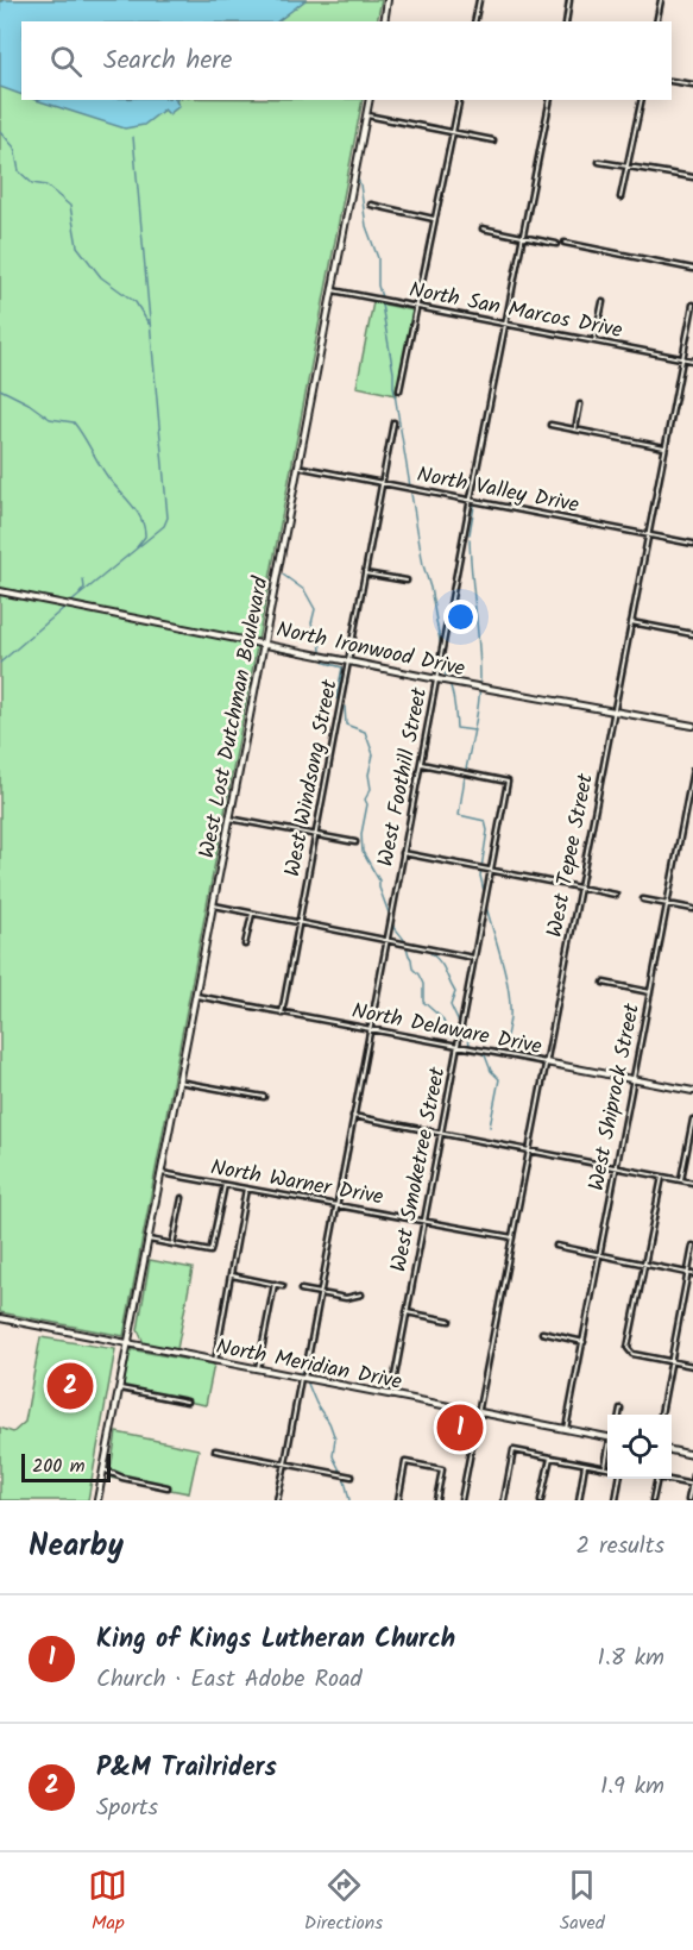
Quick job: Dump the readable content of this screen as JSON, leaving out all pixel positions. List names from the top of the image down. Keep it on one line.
{"streets":{"street":["North San Marcos Drive","North Valley Drive","North Ironwood Drive","West Lost Dutchman Boulevard","West Foothill Street","West Windsong Street","West Tepee Street","North Delaware Drive","West Shiprock Street","West Smoketree Street","North Warner Drive","North Meridian Drive"]},"crossings":[["North San Marcos Drive","West Lost Dutchman Boulevard"],["North San Marcos Drive","West Foothill Street"],["North San Marcos Drive","West Tepee Street"],["North Valley Drive","West Lost Dutchman Boulevard"],["North Valley Drive","West Foothill Street"],["North Valley Drive","West Windsong Street"],["North Valley Drive","West Tepee Street"],["North Ironwood Drive","West Lost Dutchman Boulevard"],["North Ironwood Drive","West Foothill Street"],["North Ironwood Drive","West Windsong Street"],["North Ironwood Drive","West Tepee Street"],["West Lost Dutchman Boulevard","North Delaware Drive"],["West Lost Dutchman Boulevard","North Warner Drive"],["West Lost Dutchman Boulevard","North Meridian Drive"],["West Foothill Street","North Delaware Drive"],["West Foothill Street","West Smoketree Street"],["West Foothill Street","North Warner Drive"],["West Foothill Street","North Meridian Drive"],["West Windsong Street","North Delaware Drive"],["West Tepee Street","North Delaware Drive"],["West Tepee Street","North Warner Drive"],["West Tepee Street","North Meridian Drive"],["North Delaware Drive","West Shiprock Street"],["North Delaware Drive","West Smoketree Street"],["West Shiprock Street","North Meridian Drive"],["West Smoketree Street","North Warner Drive"],["West Smoketree Street","North Meridian Drive"]],"scale_bar":"200 m","page":{"search":"Search here","pins":["2","1"],"scale":"200 m","heading":["Nearby","2 results"],"list":[{"mark":"1","name":"King of Kings Lutheran Church","note":"Church · East Adobe Road","value":"1.8 km"},{"mark":"2","name":"P&M Trailriders","note":"Sports","value":"1.9 km"}],"nav":["Map","Directions","Saved"]}}
